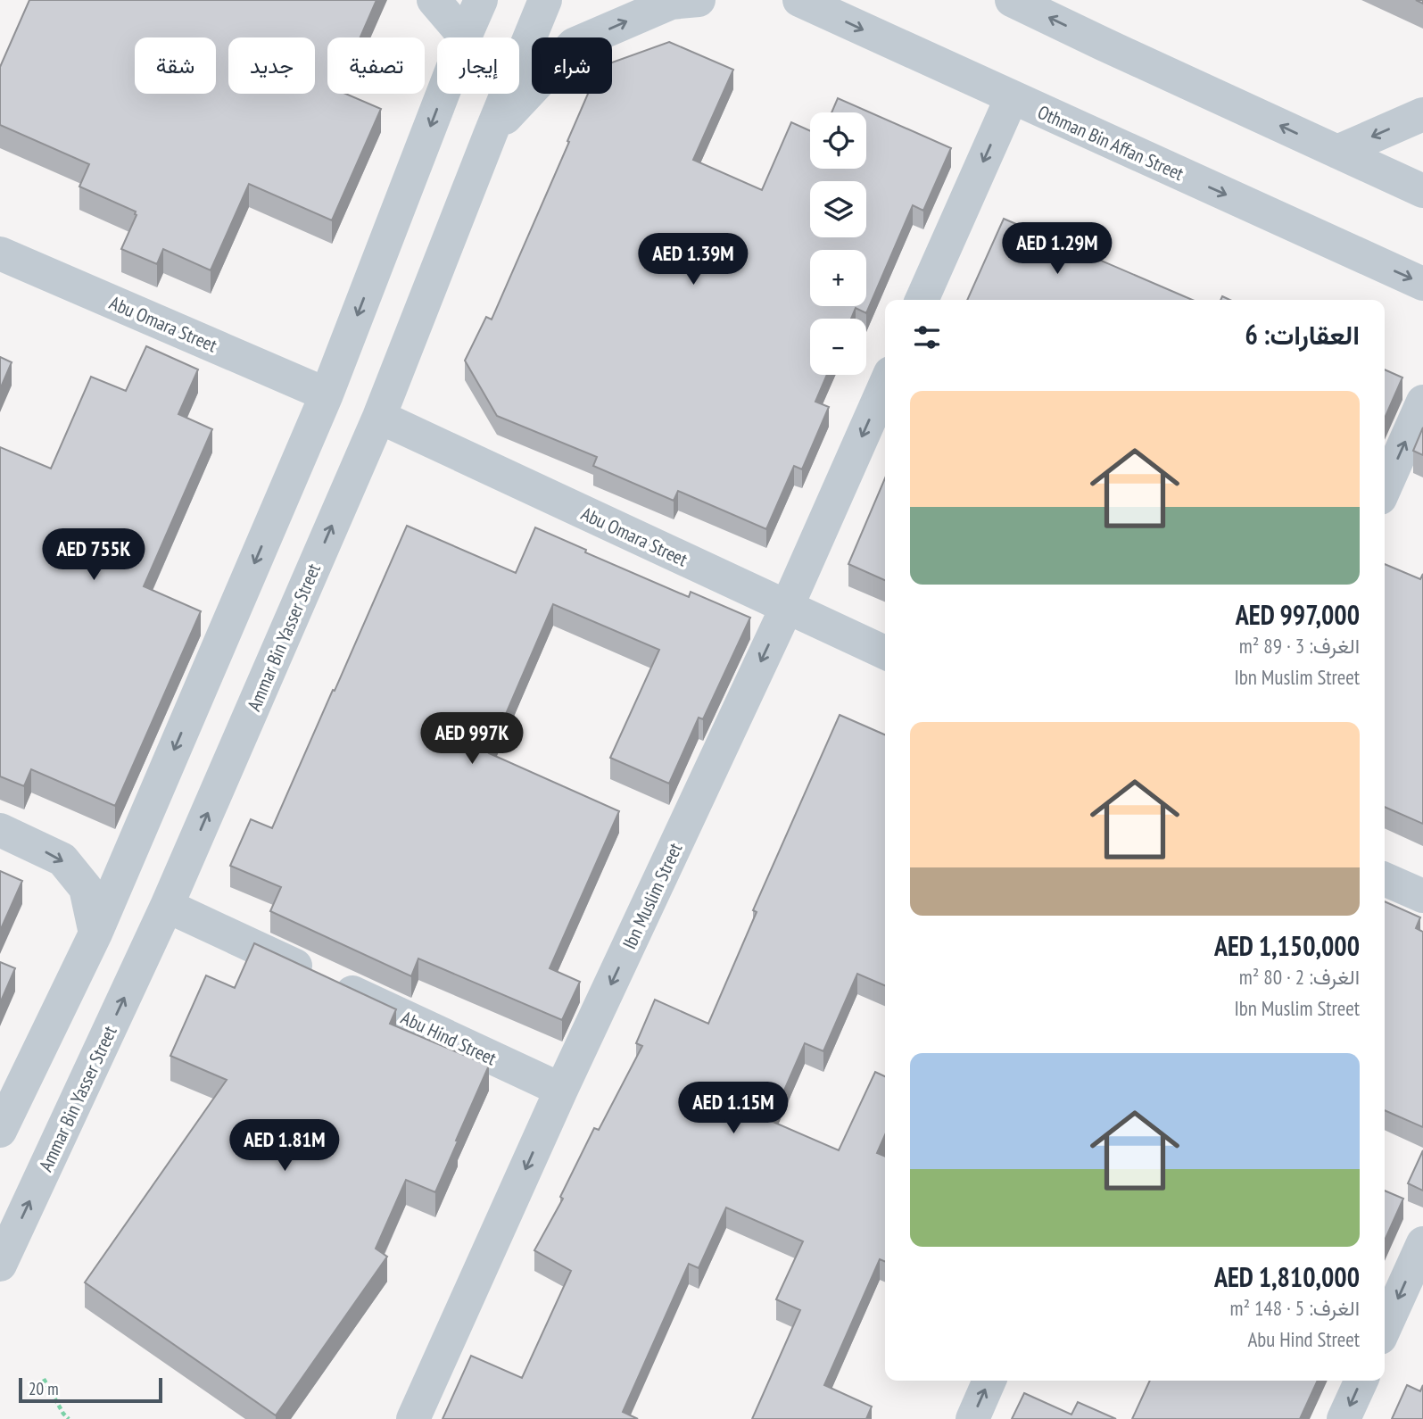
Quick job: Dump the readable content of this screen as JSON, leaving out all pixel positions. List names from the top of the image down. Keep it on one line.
{"streets":{"street":["Othman Bin Affan Street","Abu Omara Street","Ammar Bin Yasser Street","Ibn Muslim Street","Abu Hind Street"]},"crossings":[["Abu Omara Street","Ammar Bin Yasser Street"],["Abu Omara Street","Ibn Muslim Street"],["Ammar Bin Yasser Street","Abu Hind Street"],["Ibn Muslim Street","Abu Hind Street"]],"one_way":["Ibn Muslim Street"],"scale_bar":"20 m","page":{"chip":["شراء","إيجار","تصفية","جديد","شقة"],"map_buttons":["+","−"],"price":["AED 1.29M","AED 1.39M","AED 755K","AED 997K","AED 1.15M","AED 1.81M"],"heading":"العقارات: 6","list":[{"name":"AED 997,000","note":"الغرف: 3 · 89 m² · Ibn Muslim Street"},{"name":"AED 1,150,000","note":"الغرف: 2 · 80 m² · Ibn Muslim Street"},{"name":"AED 1,810,000","note":"الغرف: 5 · 148 m² · Abu Hind Street"}],"scale":"20 m"}}
